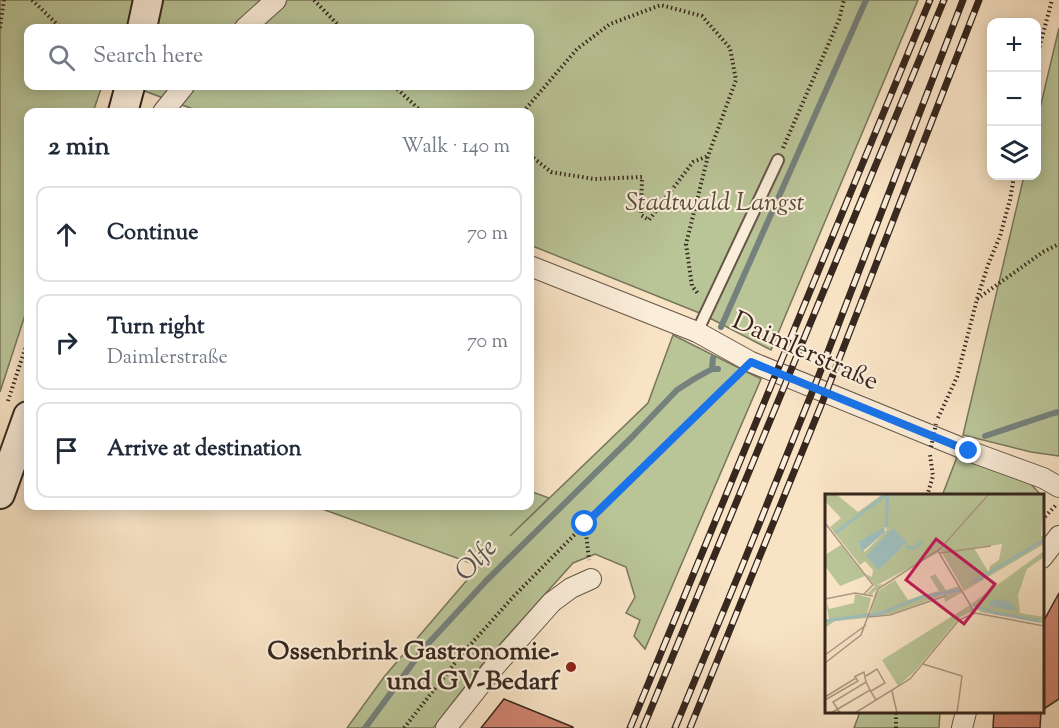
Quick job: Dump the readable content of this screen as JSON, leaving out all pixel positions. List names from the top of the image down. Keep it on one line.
{"streets":{"street":["Daimlerstraße"]},"water":["Olfe"],"parks":["Stadtwald Langst"],"places":["Ossenbrink Gastronomie- und GV-Bedarf"],"page":{"map_buttons":["+","−"],"search":"Search here","heading":["2 min","Walk · 140 m"],"list":[["Continue","70 m"],["Turn right","Daimlerstraße","70 m"],"Arrive at destination"]}}
